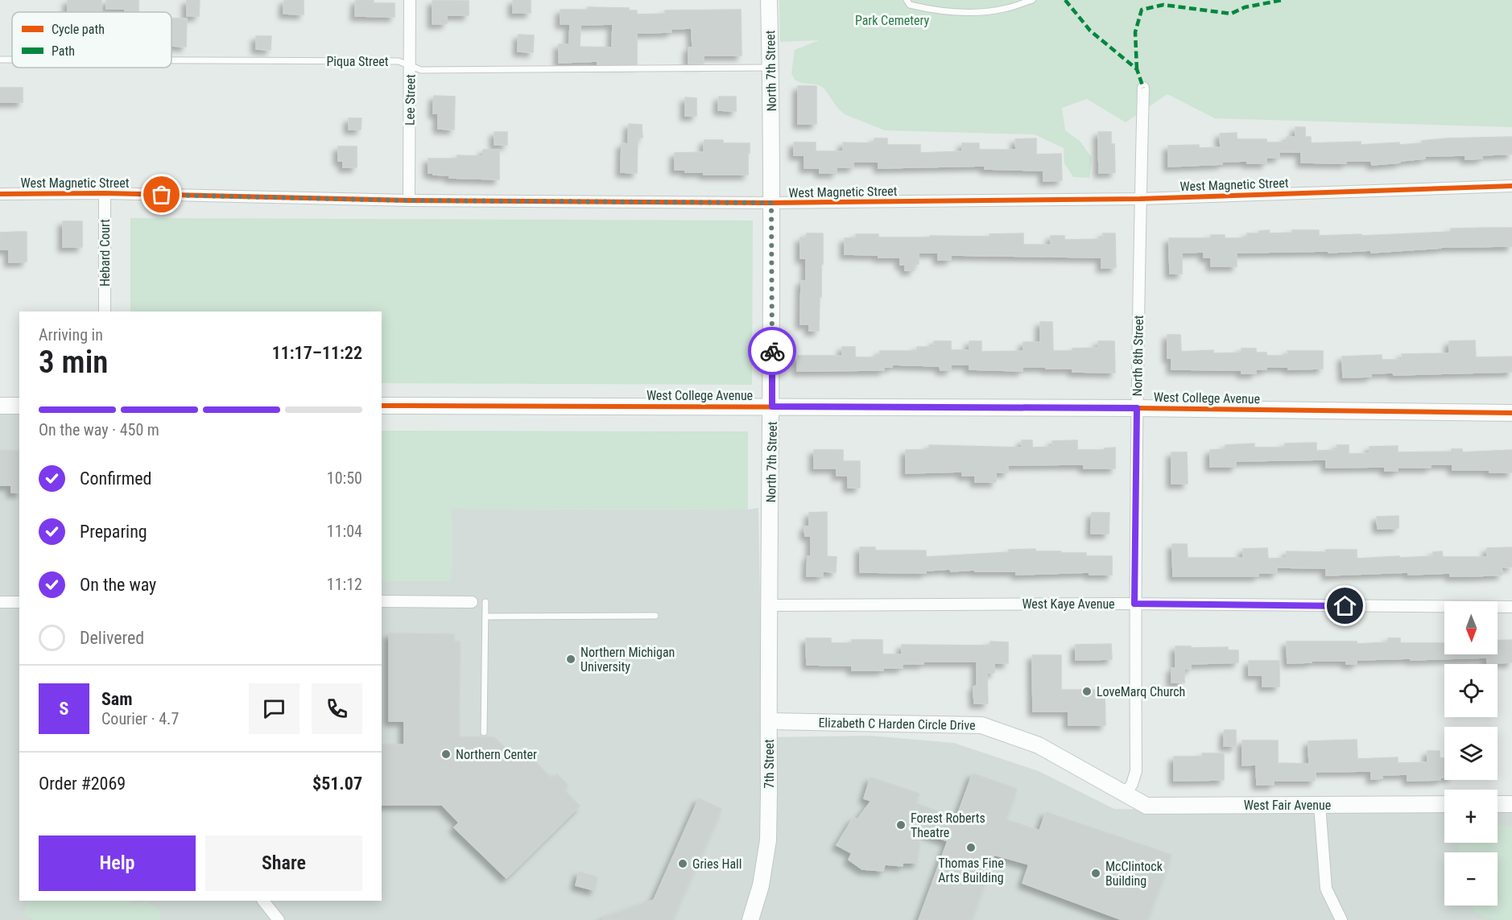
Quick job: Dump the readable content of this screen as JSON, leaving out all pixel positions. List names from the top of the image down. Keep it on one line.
{"streets":{"street":["North 7th Street","Lee Street","West Magnetic Street","Hebard Court","North 8th Street","West College Avenue","West Kaye Avenue","Elizabeth C Harden Circle Drive","7th Street","West Fair Avenue"],"lane":["Piqua Street"]},"crossings":[["Piqua Street","North 7th Street"],["Piqua Street","Lee Street"],["North 7th Street","West Magnetic Street"],["North 7th Street","West College Avenue"],["North 7th Street","West Kaye Avenue"],["North 7th Street","7th Street"],["Lee Street","West Magnetic Street"],["West Magnetic Street","Hebard Court"],["West Magnetic Street","North 8th Street"],["North 8th Street","West College Avenue"],["North 8th Street","West Kaye Avenue"],["North 8th Street","Elizabeth C Harden Circle Drive"],["North 8th Street","West Fair Avenue"],["West Kaye Avenue","7th Street"],["Elizabeth C Harden Circle Drive","7th Street"],["Elizabeth C Harden Circle Drive","West Fair Avenue"]],"parks":["Park Cemetery"],"places":["Northern Michigan University","LoveMarq Church","Northern Center","Forest Roberts Theatre","Thomas Fine Arts Building","Gries Hall","McClintock Building"],"legend":["Cycle path","Path"],"north":"bottom","page":{"heading":["3 min","Arriving in","11:17–11:22"],"panel":["Sam","Courier · 4.7","Order #2069","$51.07"],"bar":"On the way · 450 m","list":[["Confirmed","10:50"],["Preparing","11:04"],["On the way","11:12"],"Delivered"],"map_buttons":["+","−"],"round":"S","buttons":["Help","Share"]}}
